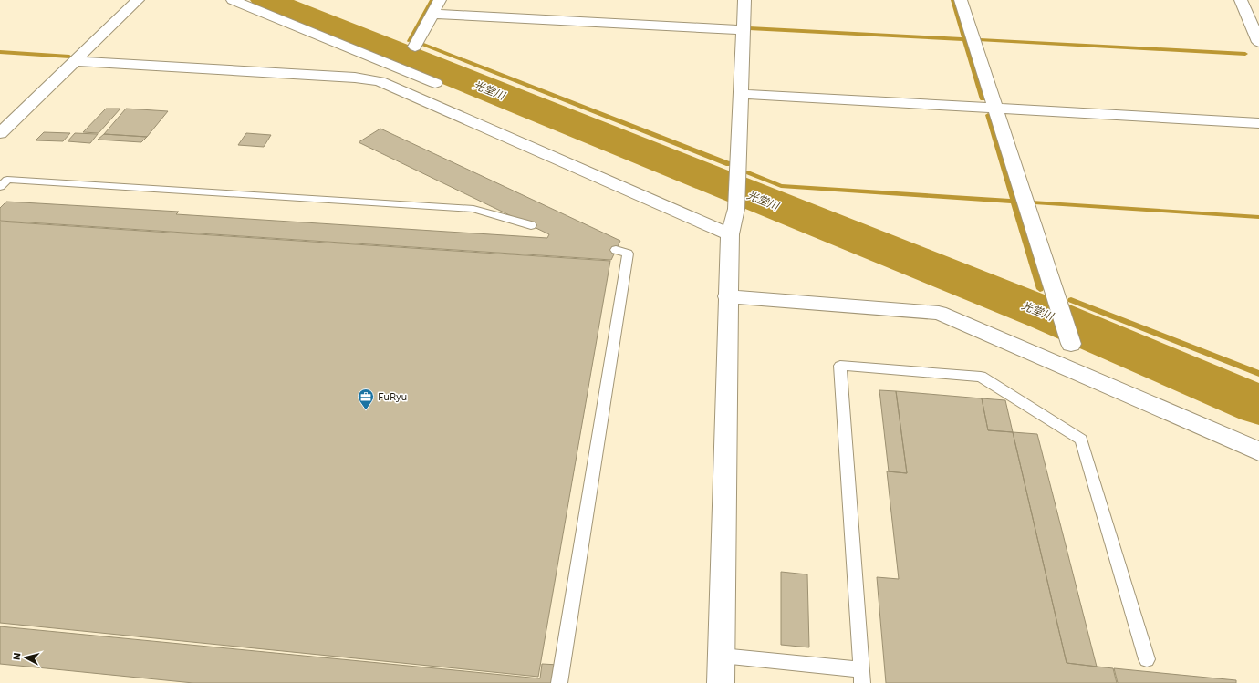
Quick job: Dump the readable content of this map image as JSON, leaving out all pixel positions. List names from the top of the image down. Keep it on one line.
{"water":["光堂川"],"places":{"office":["FuRyu"]},"north":"left"}
